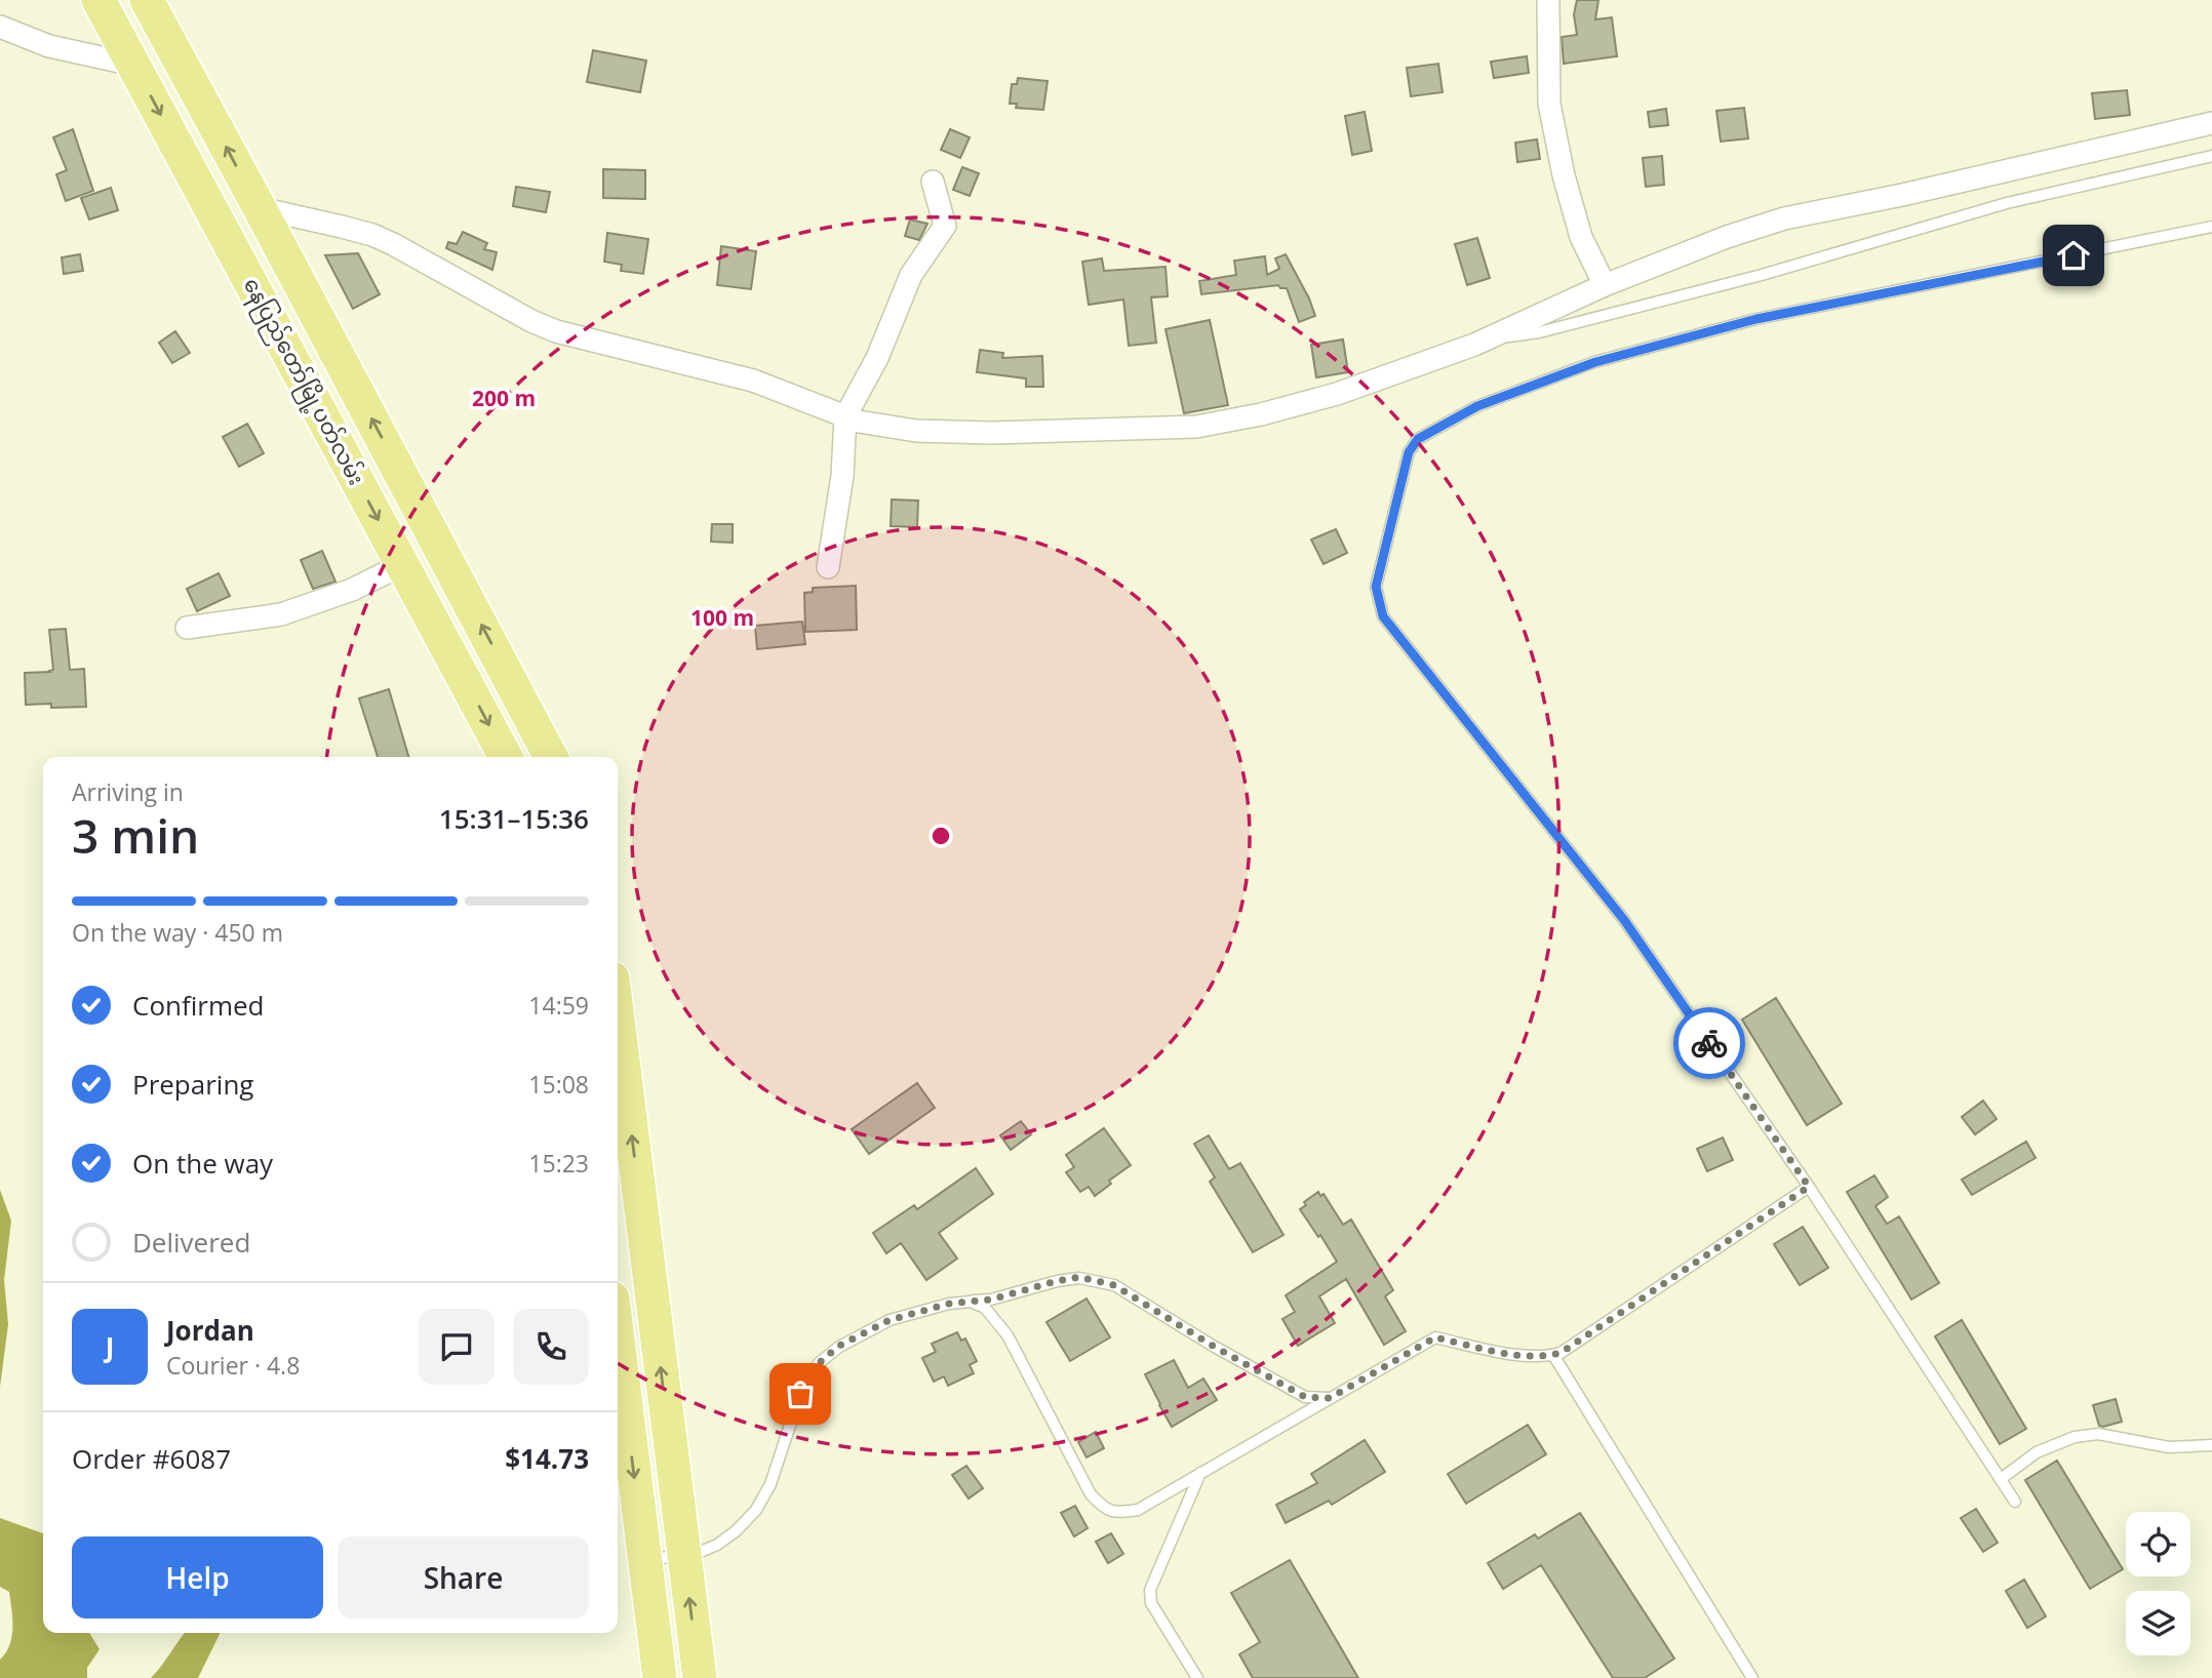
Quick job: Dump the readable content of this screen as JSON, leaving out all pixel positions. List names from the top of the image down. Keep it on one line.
{"streets":{"main road":["နေပြည်တော်မြို့ပတ်လမ်း"]},"page":{"heading":["3 min","Arriving in","15:31–15:36"],"panel":["Jordan","Courier · 4.8","Order #6087","$14.73"],"bar":"On the way · 450 m","list":[["Confirmed","14:59"],["Preparing","15:08"],["On the way","15:23"],"Delivered"],"round":"J","buttons":["Help","Share"]},"rings":["200 m","100 m"]}
